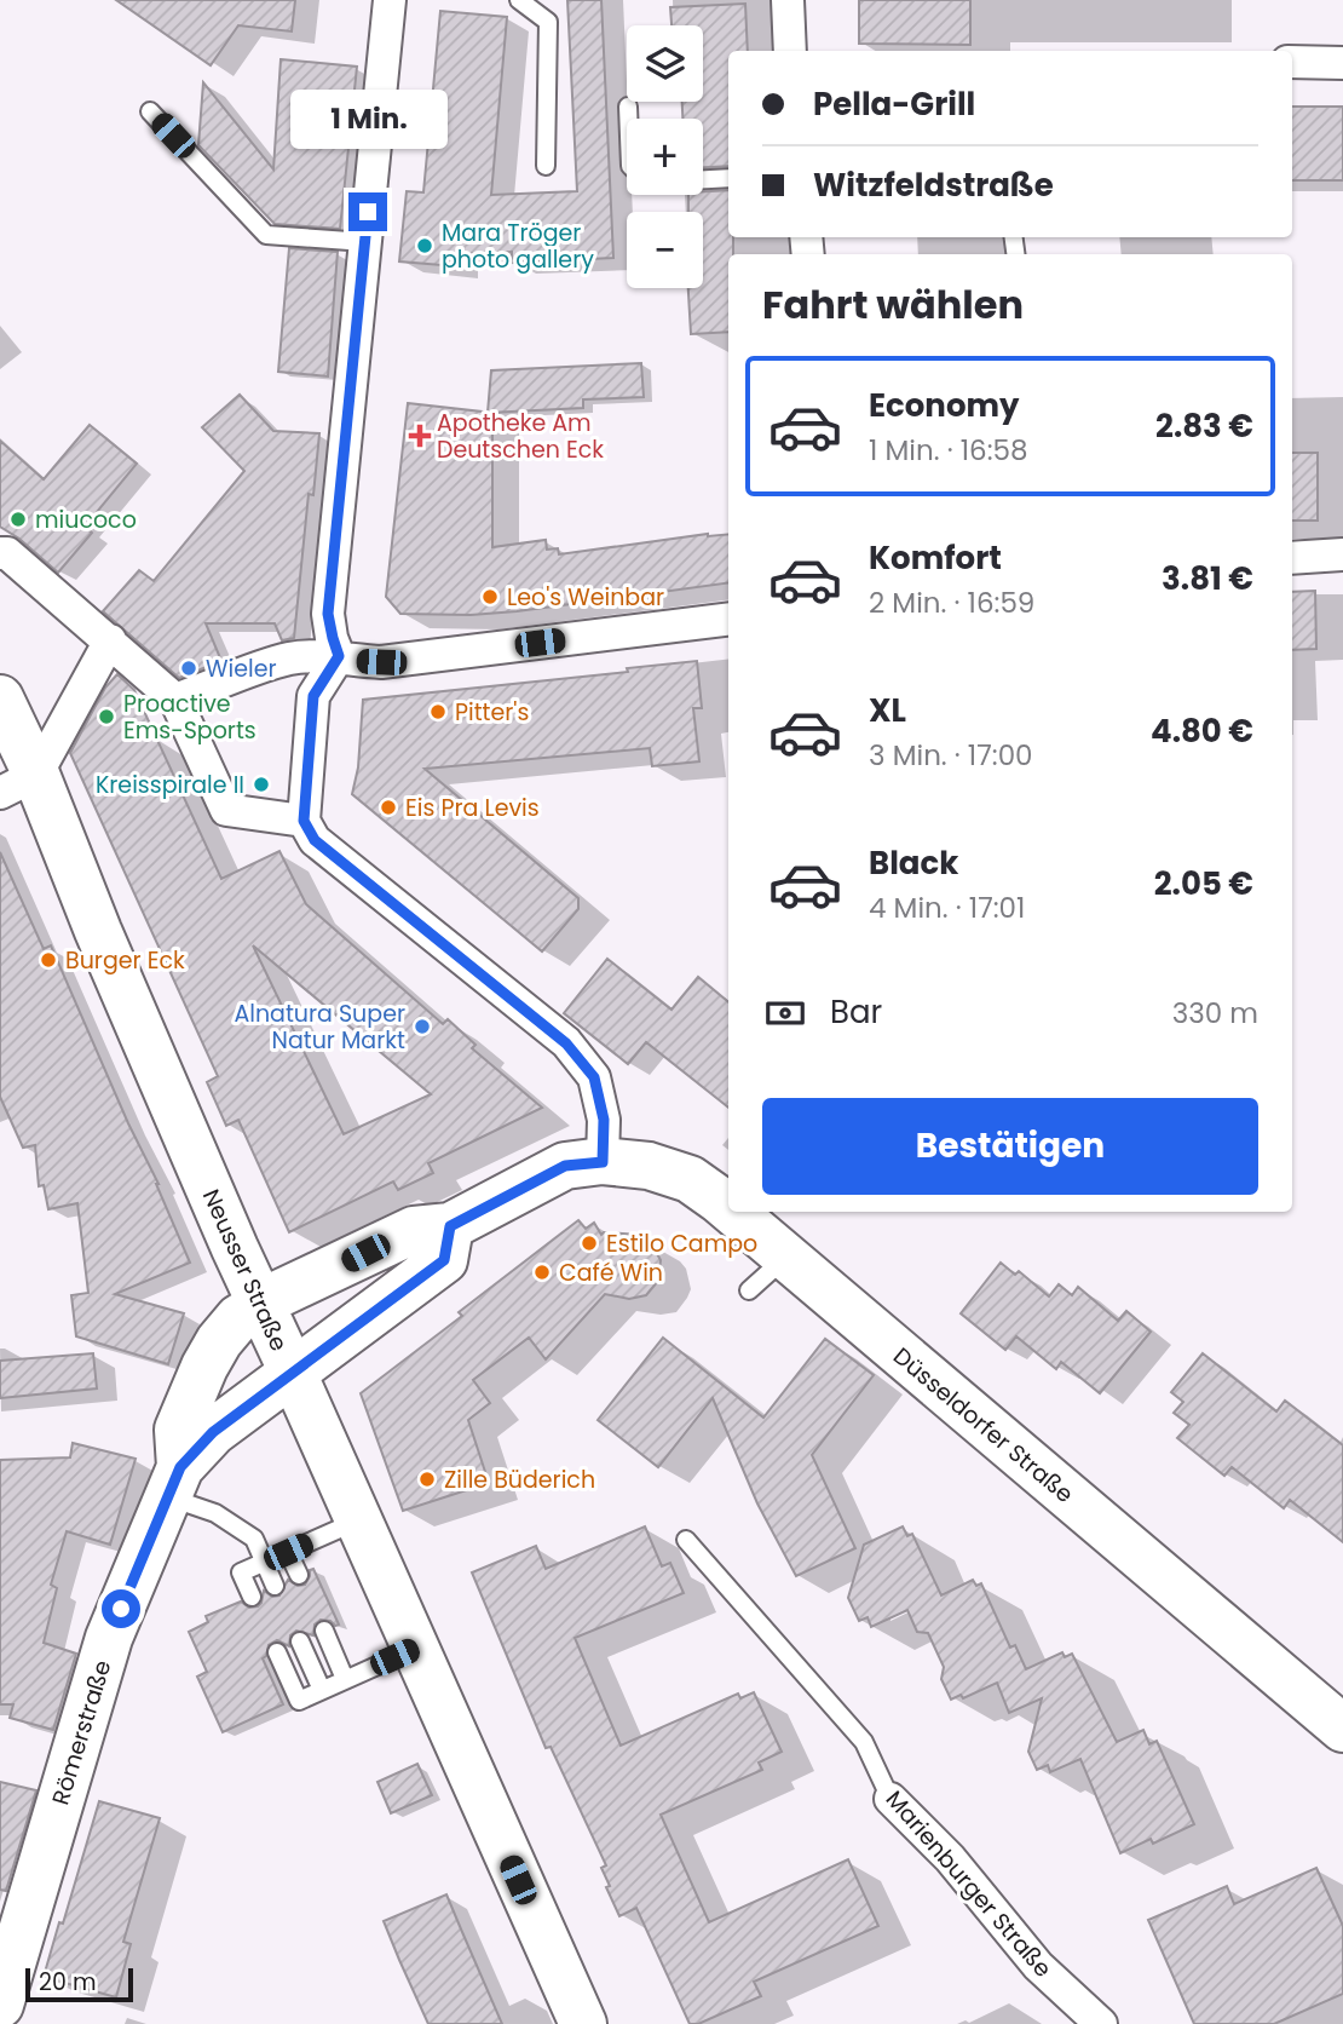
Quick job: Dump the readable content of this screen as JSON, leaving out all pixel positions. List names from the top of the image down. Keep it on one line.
{"streets":{"main road":["Neusser Straße","Düsseldorfer Straße","Römerstraße"],"street":["Marienburger Straße"]},"crossings":[["Neusser Straße","Düsseldorfer Straße"],["Neusser Straße","Römerstraße"],["Düsseldorfer Straße","Römerstraße"]],"places":{"other":["Mara Tröger photo gallery","miucoco","Leo's Weinbar","Wieler","Pitter's","Proactive Ems-Sports","Kreisspirale II","Eis Pra Levis","Burger Eck","Alnatura Super Natur Markt","Estilo Campo","Café Win","Zille Büderich"],"health":["Apotheke Am Deutschen Eck"]},"scale_bar":"20 m","page":{"map_buttons":["+","−"],"banner":["Pella-Grill","Witzfeldstraße"],"bubble":"1 Min.","heading":"Fahrt wählen","list":[{"name":"Economy","note":"1 Min. · 16:58","value":"2.83 €"},{"name":"Komfort","note":"2 Min. · 16:59","value":"3.81 €"},{"name":"XL","note":"3 Min. · 17:00","value":"4.80 €"},{"name":"Black","note":"4 Min. · 17:01","value":"2.05 €"}],"pay":["Bar","330 m"],"buttons":"Bestätigen","scale":"20 m"}}
